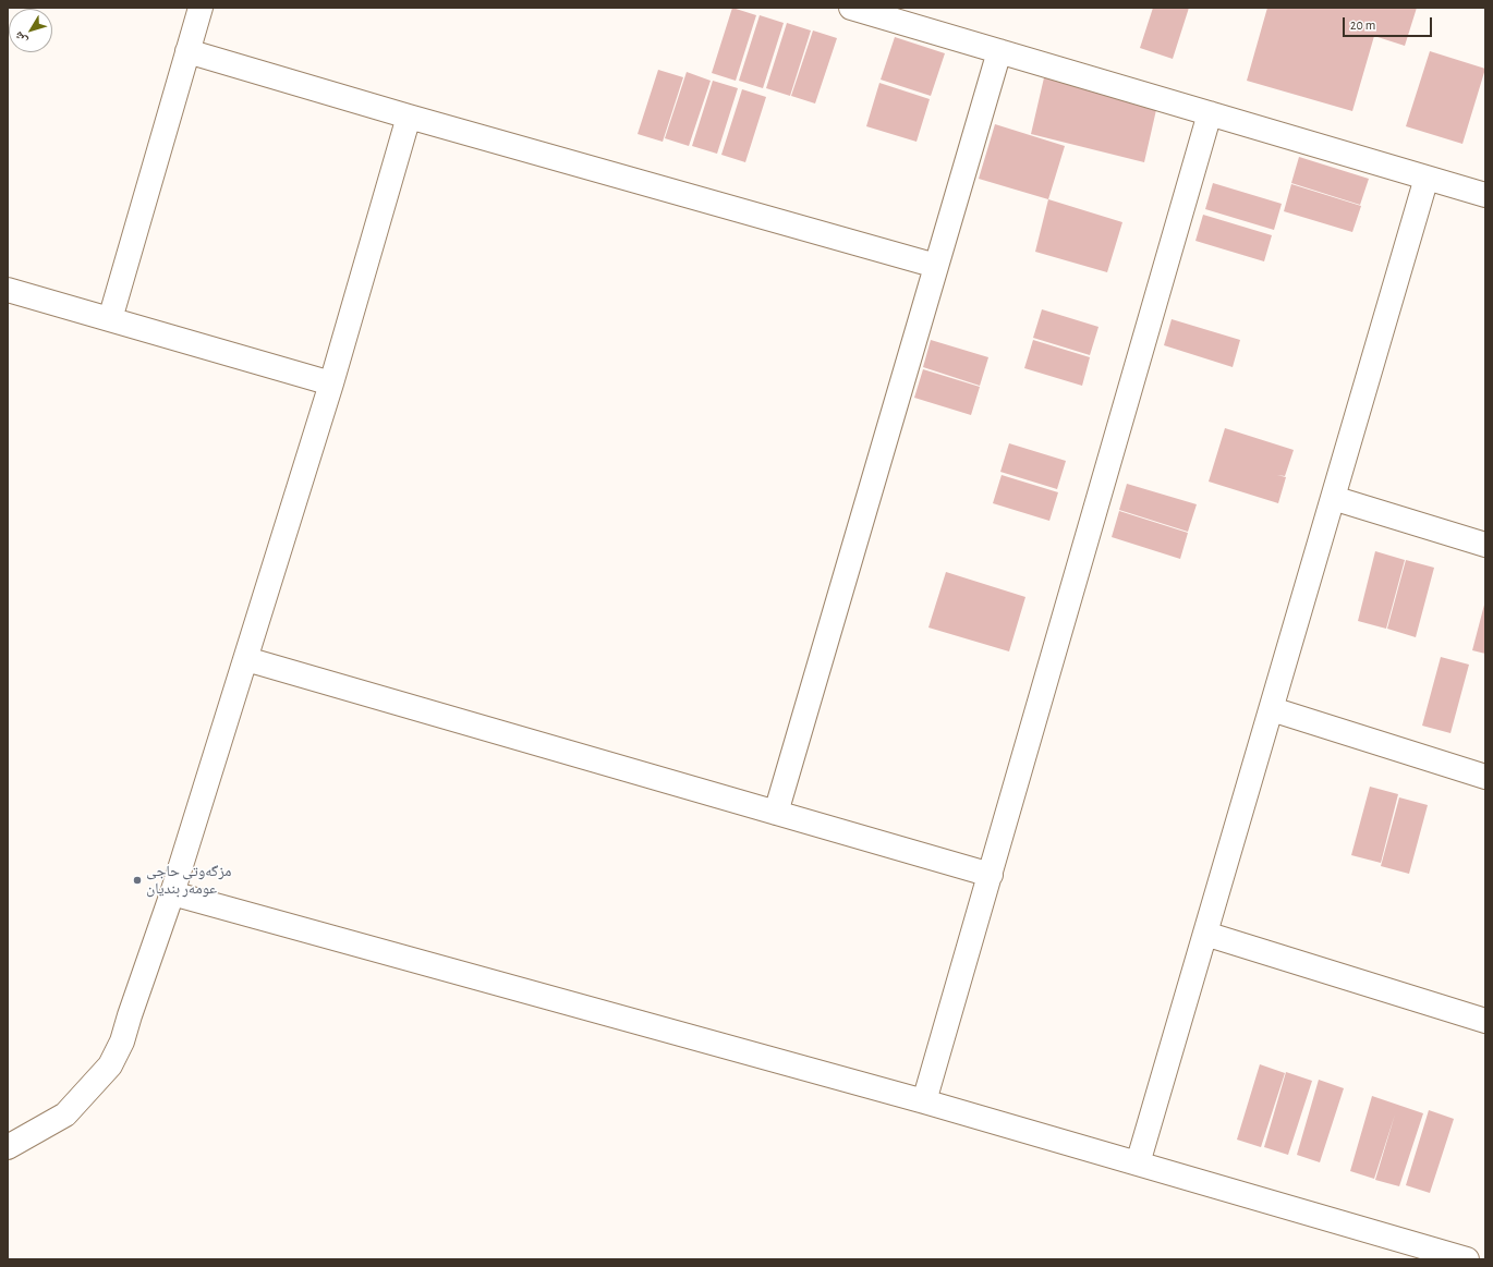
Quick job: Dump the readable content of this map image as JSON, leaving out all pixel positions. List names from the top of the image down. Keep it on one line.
{"places":["مزگەوتی حاجی عومەر بندیان"],"scale_bar":"20 m","north":"bottom left"}
